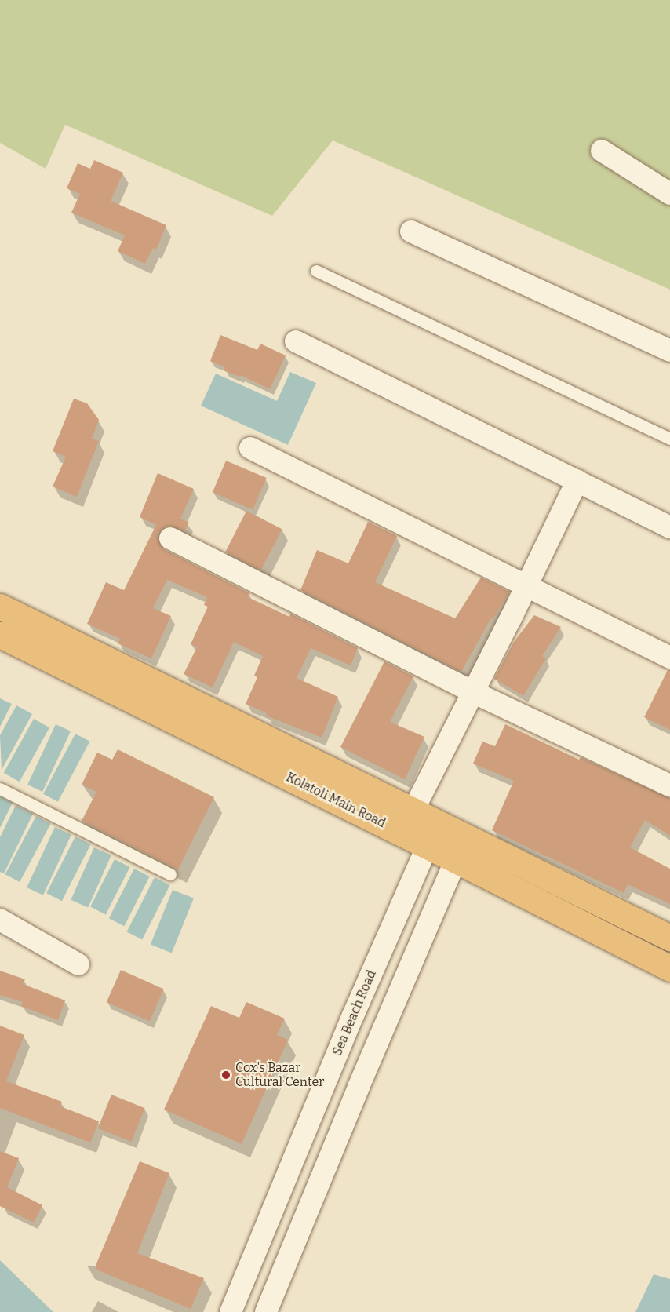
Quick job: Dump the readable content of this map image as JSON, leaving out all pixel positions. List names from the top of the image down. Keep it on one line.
{"streets":{"highway":["Kolatoli Main Road"],"street":["Sea Beach Road"]},"crossings":[["Kolatoli Main Road","Sea Beach Road"]],"places":["Cox's Bazar Cultural Center"]}
